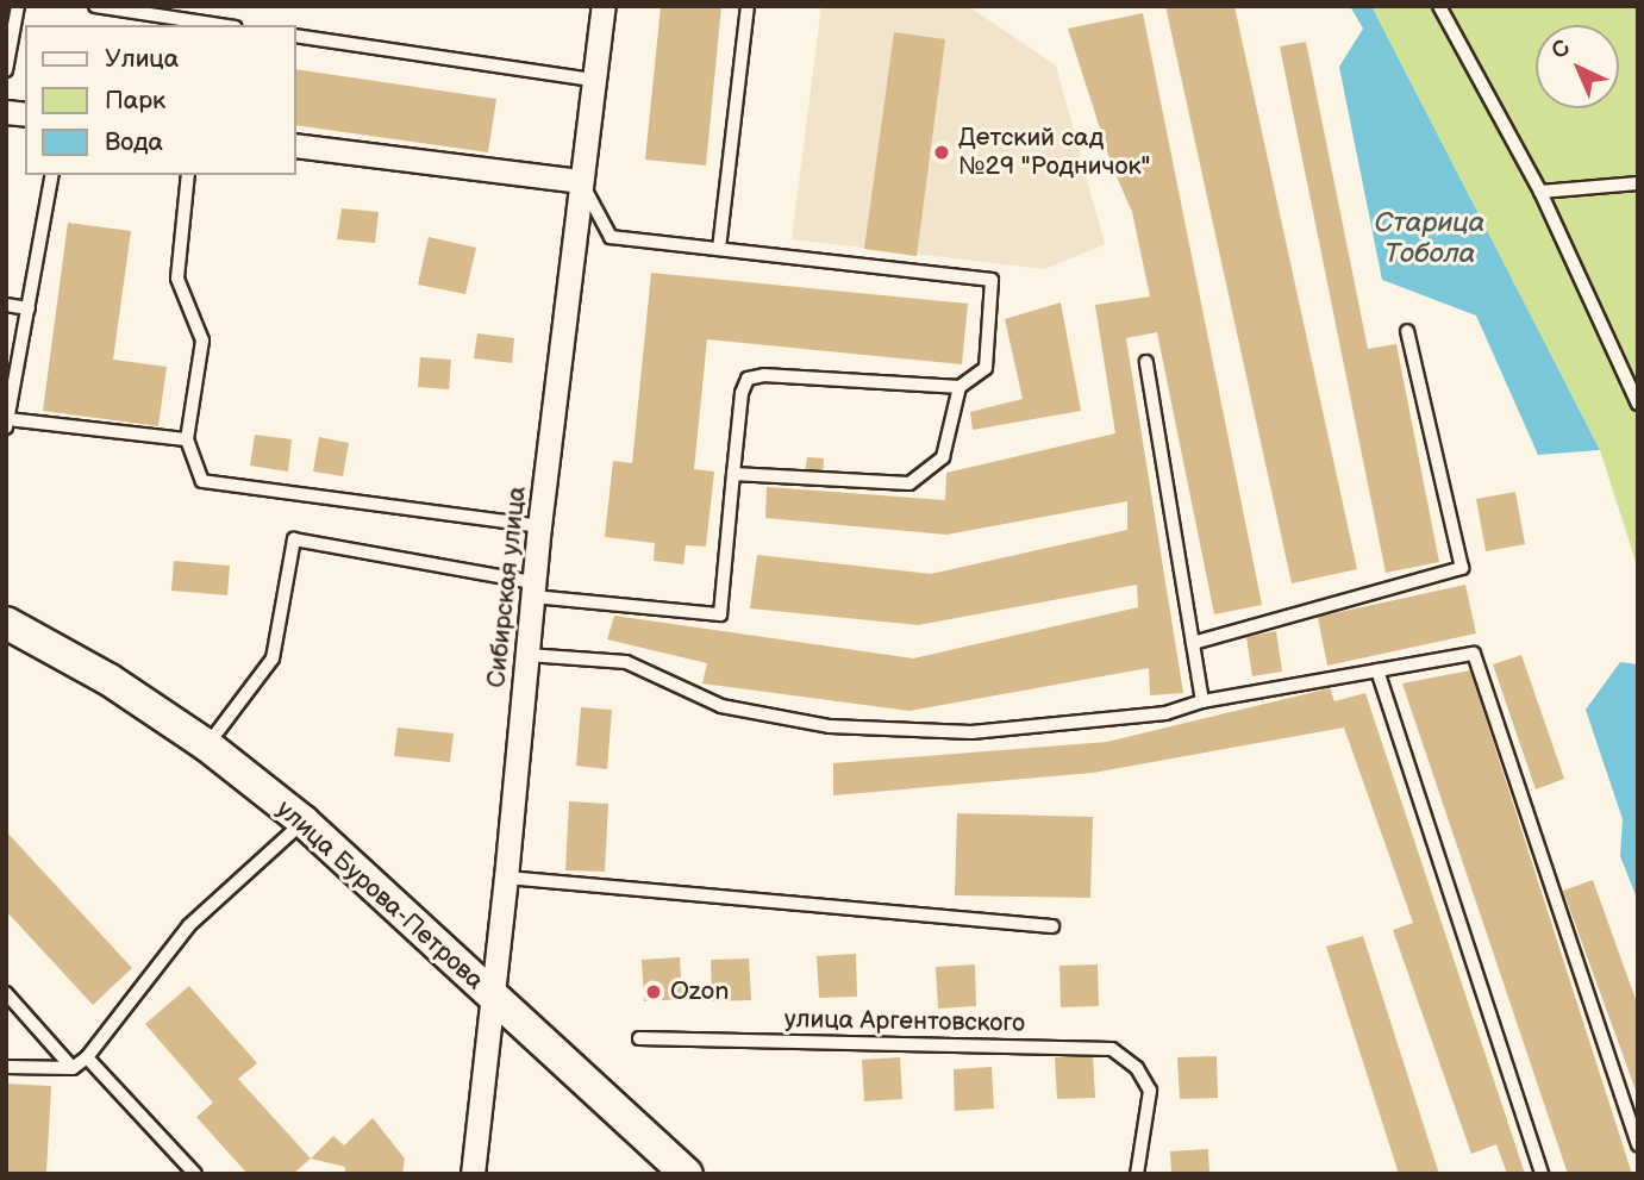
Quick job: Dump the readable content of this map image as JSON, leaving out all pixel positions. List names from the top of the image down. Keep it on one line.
{"streets":{"main road":["улица Бурова-Петрова"],"street":["Сибирская улица"],"lane":["улица Аргентовского"]},"crossings":[["Сибирская улица","улица Бурова-Петрова"]],"water":["Старица Тобола"],"places":["Детский сад №29 \"Родничок\"","Ozon"],"legend":["Улица","Парк","Вода"],"north":"top left"}
